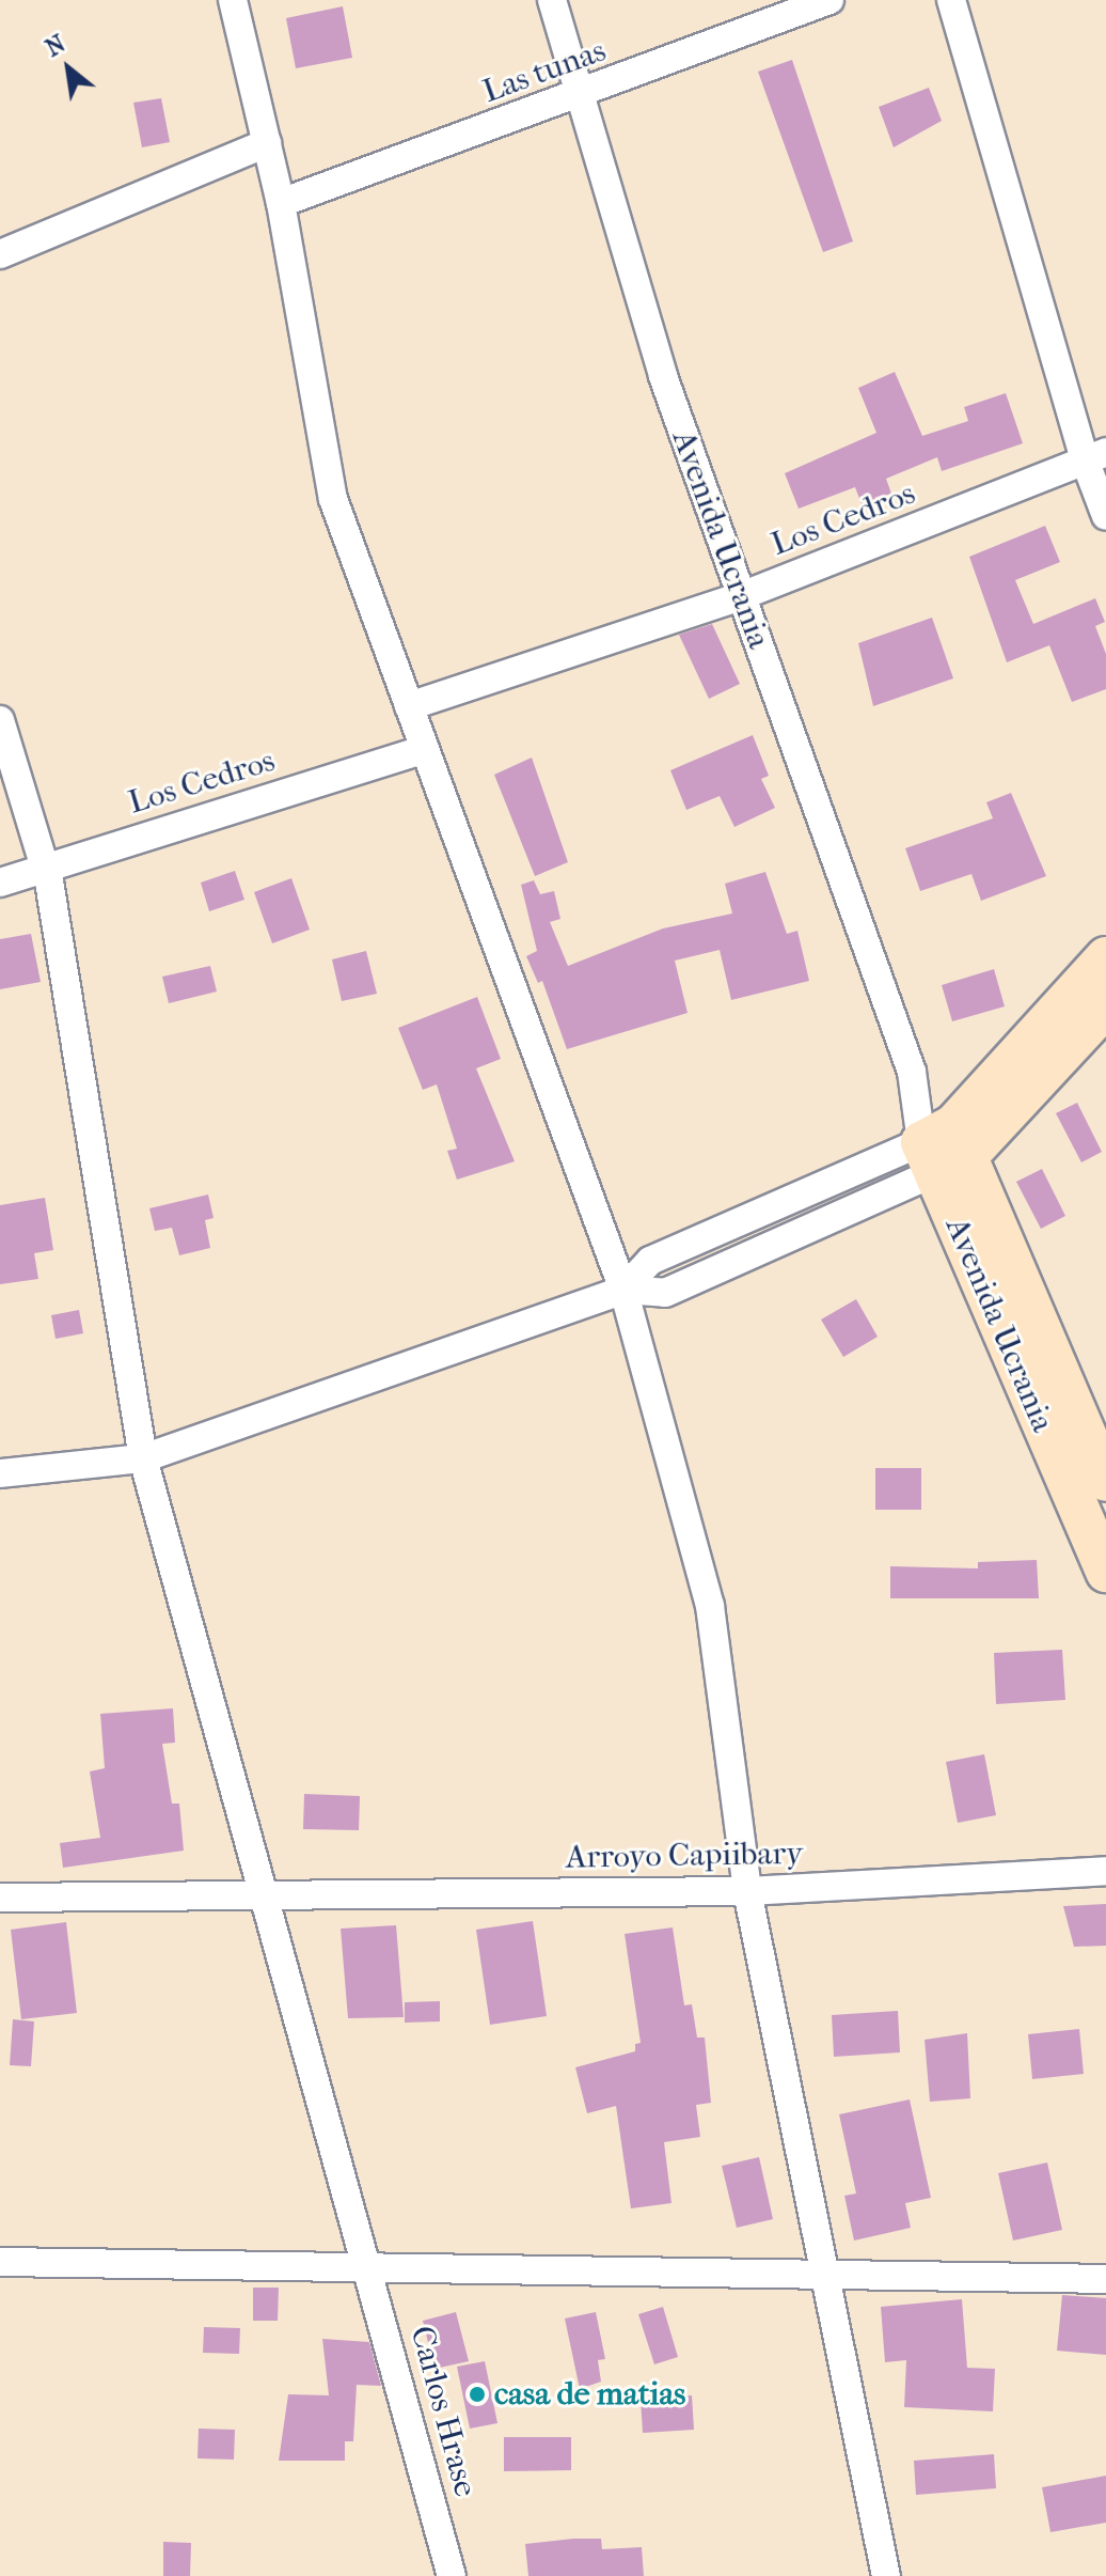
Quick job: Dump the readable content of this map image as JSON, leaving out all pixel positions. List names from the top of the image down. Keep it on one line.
{"streets":{"main road":["Avenida Ucrania"],"street":["Las tunas","Los Cedros","Arroyo Capiibary","Carlos Hrase"]},"crossings":[["Las tunas","Avenida Ucrania"],["Los Cedros","Avenida Ucrania"],["Los Cedros","Carlos Hrase"],["Arroyo Capiibary","Carlos Hrase"]],"places":["casa de matias"],"north":"top left"}
